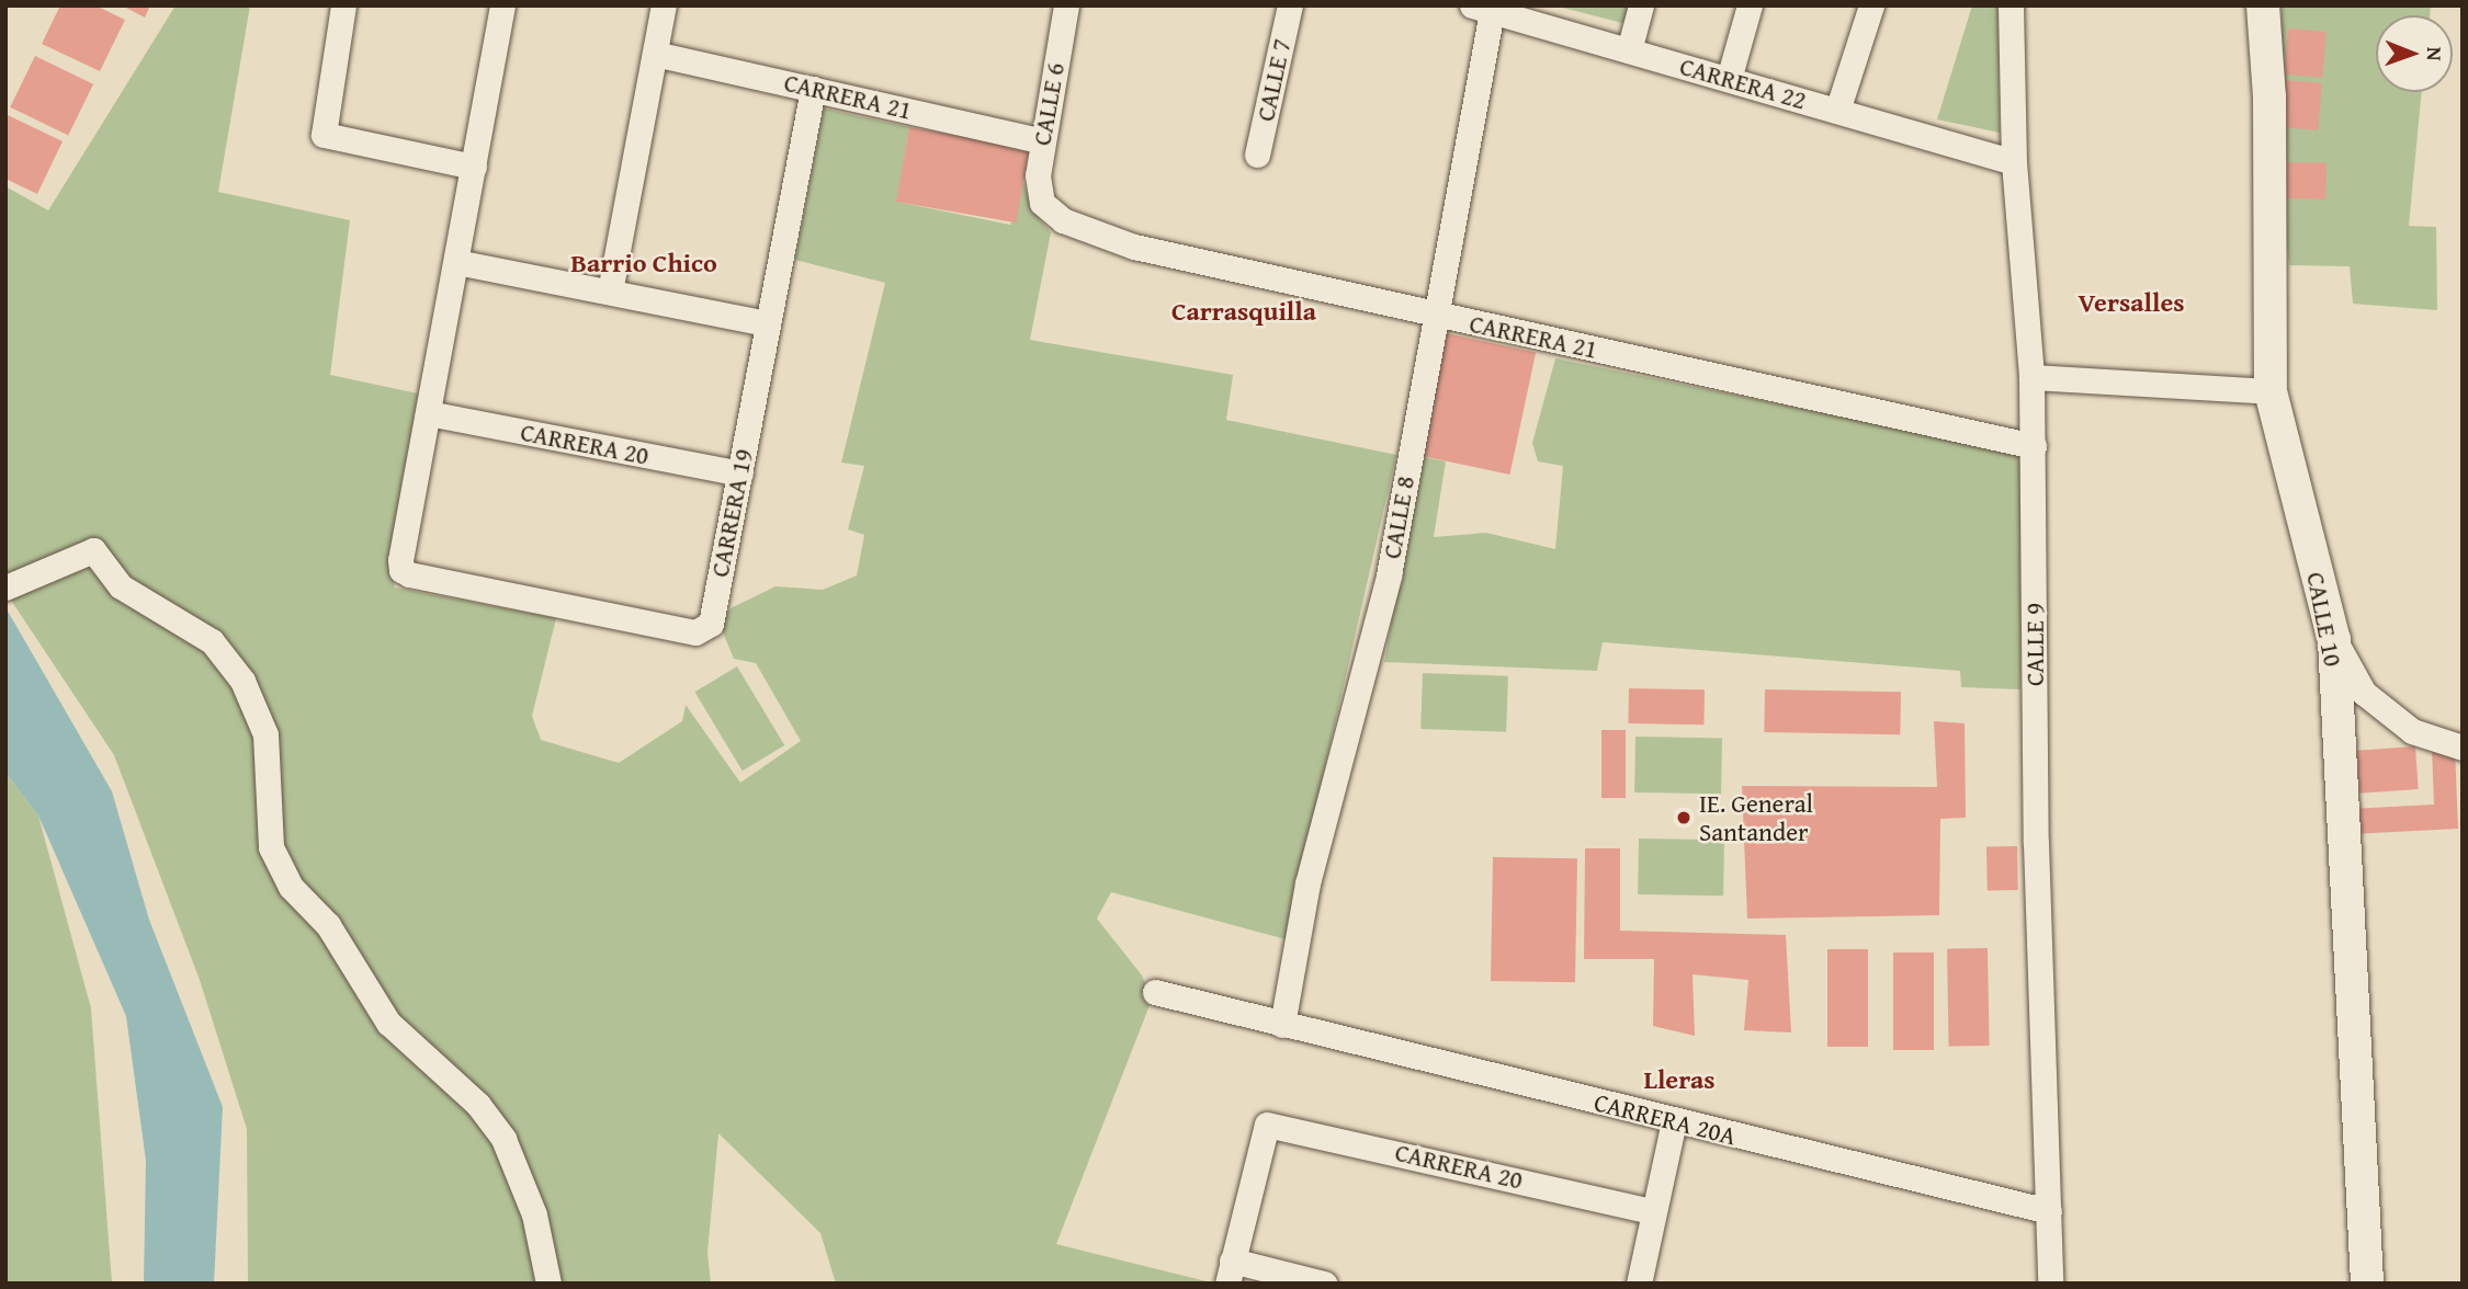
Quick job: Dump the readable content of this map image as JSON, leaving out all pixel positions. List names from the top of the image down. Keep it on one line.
{"streets":{"street":["CALLE 7","CARRERA 22","CARRERA 21","CALLE 6","CARRERA 20","CARRERA 19","CALLE 8","CALLE 10","CALLE 9","CARRERA 20A"]},"crossings":[["CARRERA 22","CALLE 8"],["CARRERA 22","CALLE 9"],["CARRERA 21","CALLE 6"],["CARRERA 21","CARRERA 19"],["CARRERA 21","CALLE 8"],["CARRERA 21","CALLE 9"],["CARRERA 20","CARRERA 19"],["CALLE 8","CARRERA 20A"],["CALLE 9","CARRERA 20A"]],"districts":["Barrio Chico","Versalles","Carrasquilla","Lleras"],"places":["IE. General Santander"],"north":"right"}
